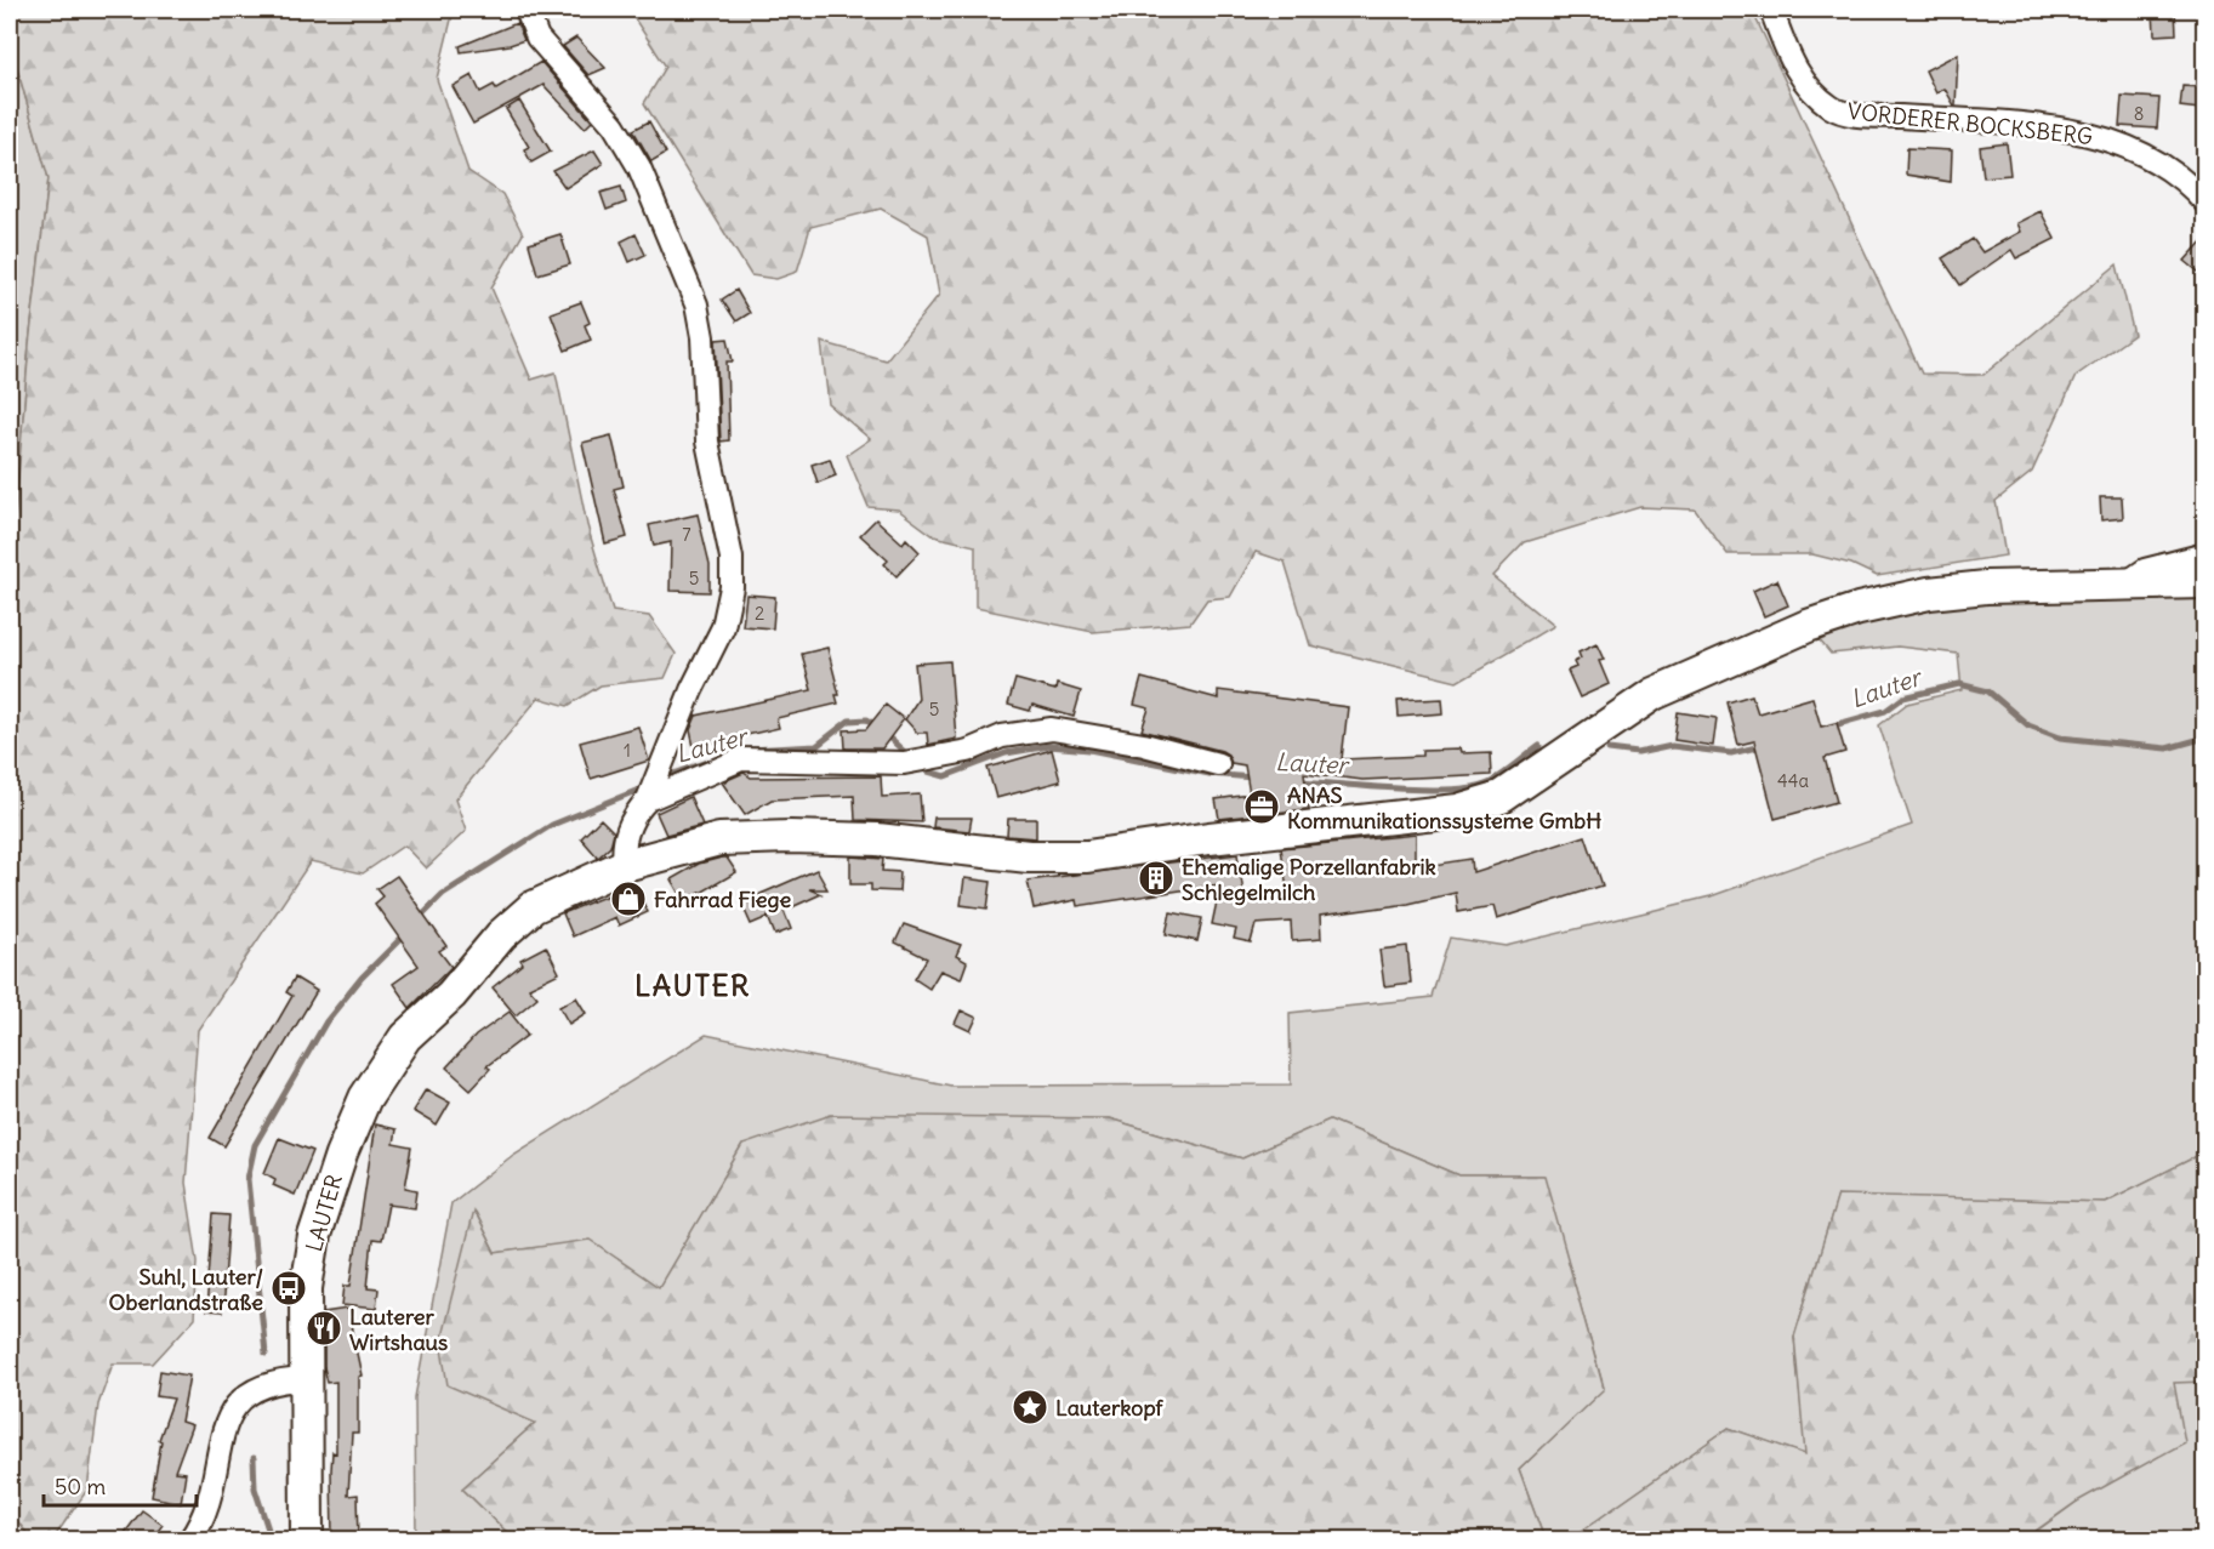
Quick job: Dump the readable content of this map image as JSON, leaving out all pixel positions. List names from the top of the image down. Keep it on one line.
{"streets":{"street":["VORDERER BOCKSBERG","LAUTER"]},"districts":["LAUTER"],"water":["Lauter"],"places":{"office":["ANAS Kommunikationssysteme GmbH"],"building":["Ehemalige Porzellanfabrik Schlegelmilch"],"shop":["Fahrrad Fiege"],"bus stop":["Suhl, Lauter/ Oberlandstraße"],"restaurant":["Lauterer Wirtshaus"],"place":["Lauterkopf"]},"house_numbers":["8","7","5","2","5","1","44a"],"scale_bar":"50 m"}
